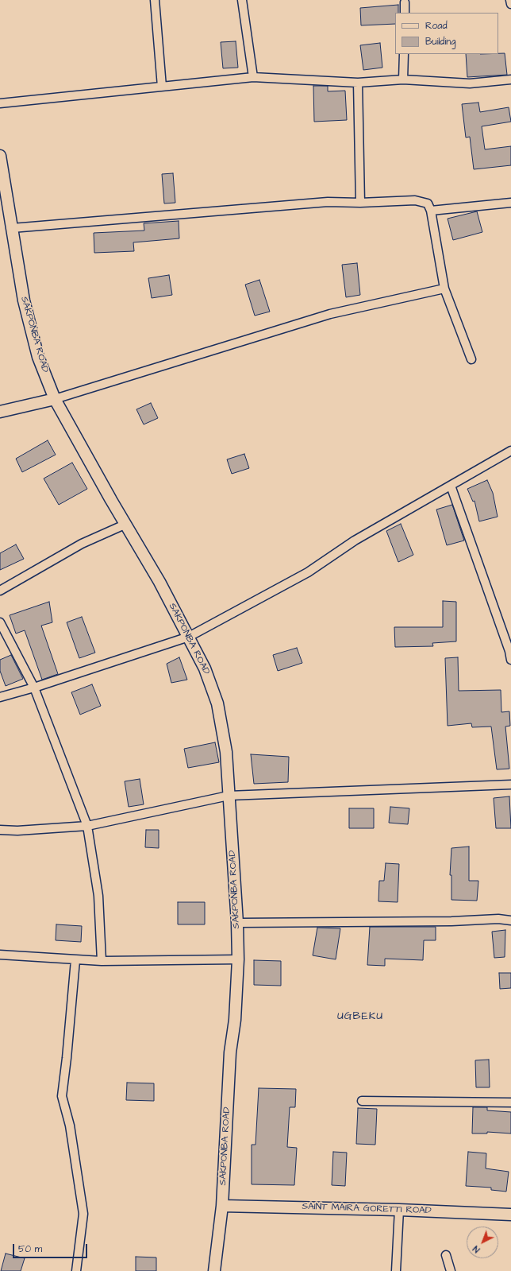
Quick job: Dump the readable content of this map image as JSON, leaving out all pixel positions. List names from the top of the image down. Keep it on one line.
{"streets":{"main road":["SAKPONBA ROAD","SAINT MAIRA GORETTI ROAD"]},"crossings":[["SAKPONBA ROAD","SAINT MAIRA GORETTI ROAD"]],"districts":["UGBEKU"],"legend":["Road","Building"],"scale_bar":"50 m","north":"bottom left"}
